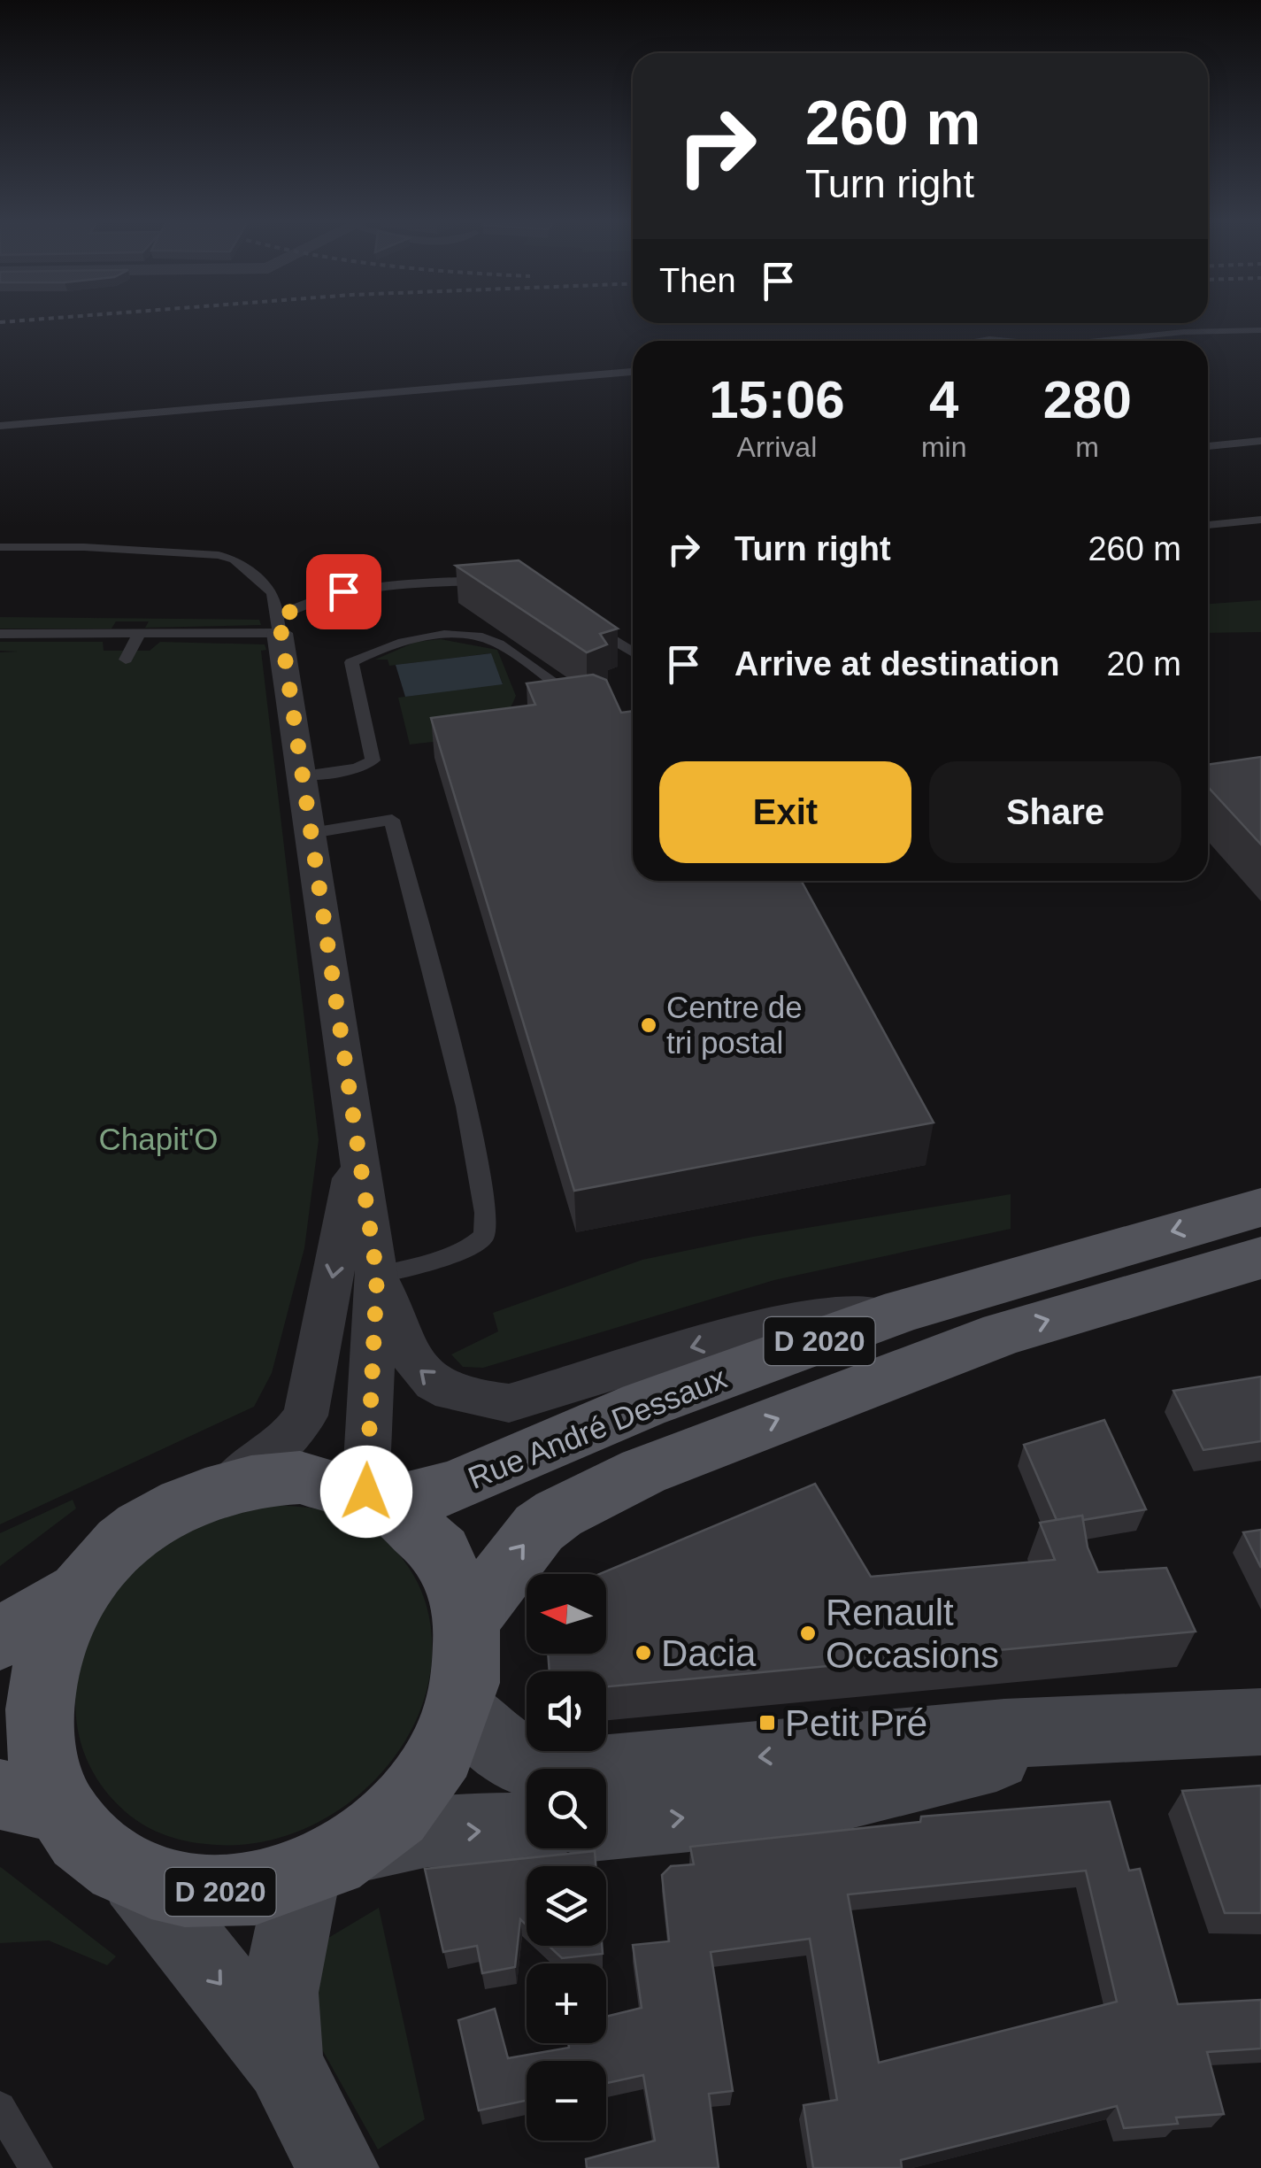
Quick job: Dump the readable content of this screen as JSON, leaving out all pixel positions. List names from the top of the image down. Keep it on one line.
{"streets":{"main road":["D 2020","Rue André Dessaux"]},"crossings":[["D 2020","Rue André Dessaux"]],"parks":["Chapit'O"],"places":{"other":["Centre de tri postal","Renault Occasions","Dacia"],"transit":["Petit Pré"]},"north":"left","page":{"turn":["260 m","Turn right"],"then":"Then","eta":["15:06","Arrival","4","min","280","m"],"list":[{"name":"Turn right","value":"260 m"},{"name":"Arrive at destination","value":"20 m"}],"buttons":["Exit","Share"],"map_buttons":["+","−"]}}
